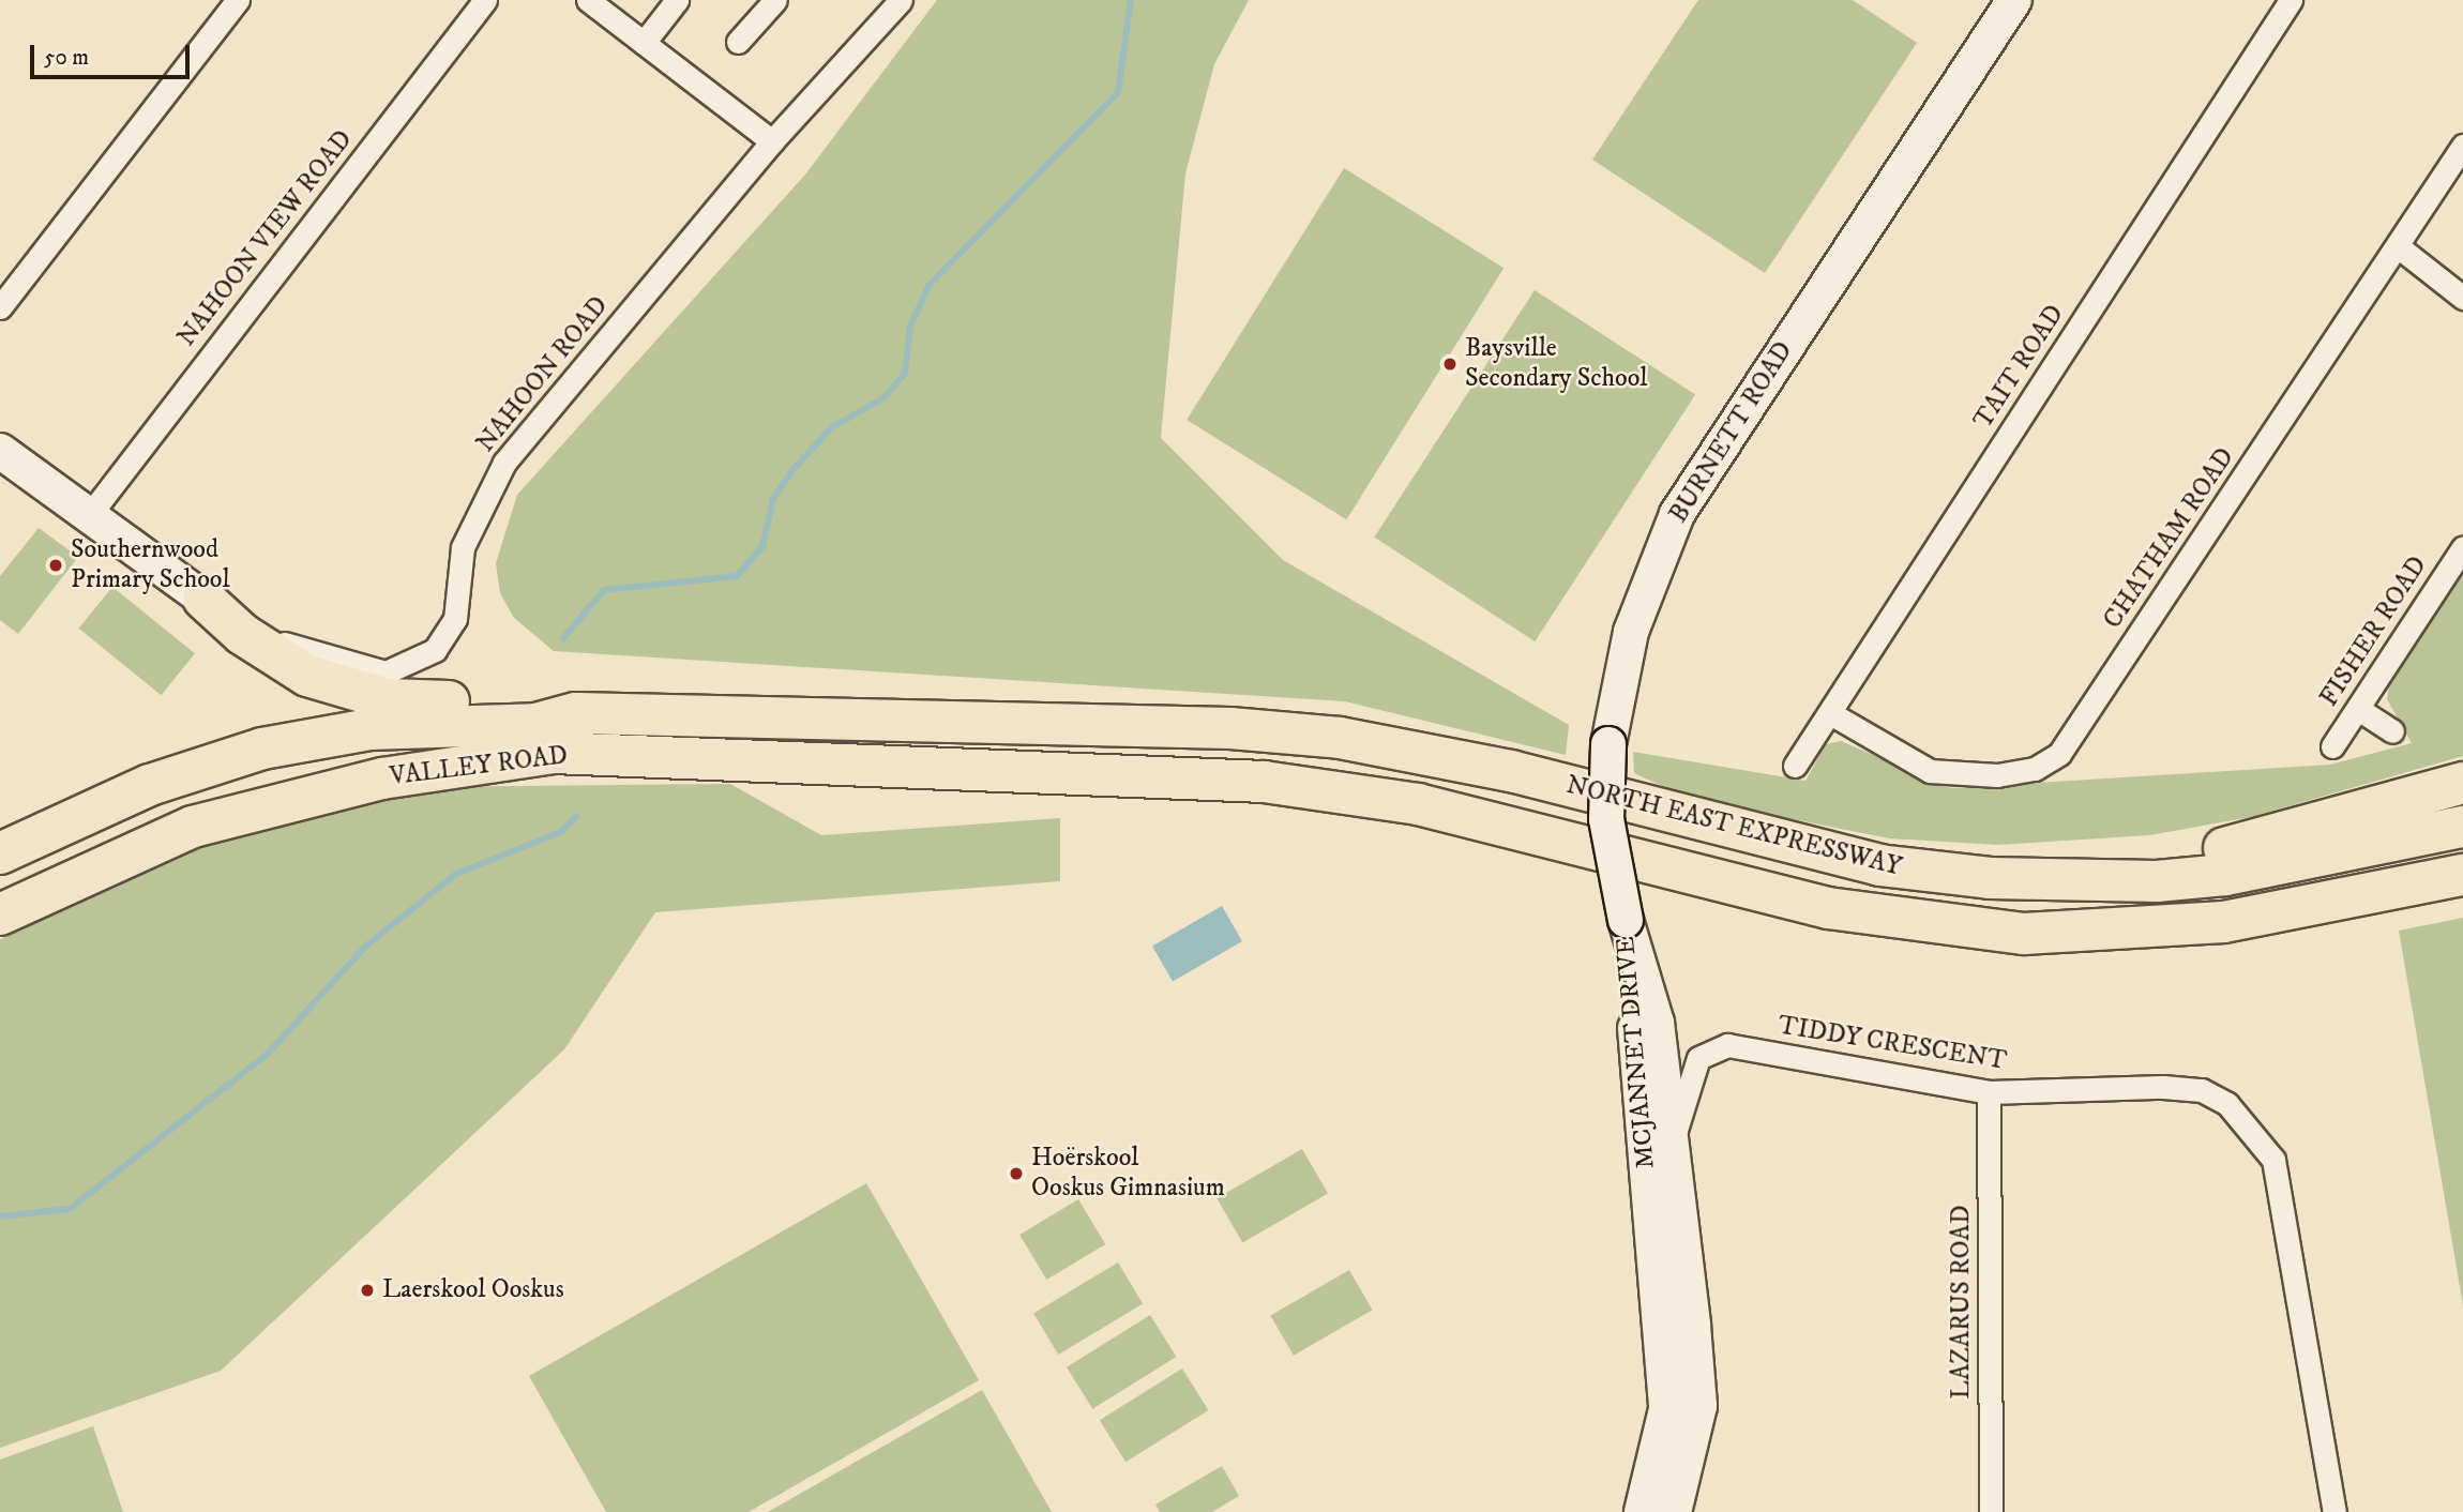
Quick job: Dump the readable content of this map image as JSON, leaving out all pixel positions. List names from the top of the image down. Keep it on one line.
{"streets":{"highway":["VALLEY ROAD","NORTH EAST EXPRESSWAY"],"street":["NAHOON VIEW ROAD","TAIT ROAD","NAHOON ROAD","BURNETT ROAD","CHATHAM ROAD","FISHER ROAD","TIDDY CRESCENT","MCJANNET DRIVE","LAZARUS ROAD"]},"crossings":[["TAIT ROAD","CHATHAM ROAD"],["BURNETT ROAD","MCJANNET DRIVE"],["VALLEY ROAD","NORTH EAST EXPRESSWAY"],["TIDDY CRESCENT","MCJANNET DRIVE"],["TIDDY CRESCENT","LAZARUS ROAD"]],"places":["Baysville Secondary School","Southernwood Primary School","Hoërskool Ooskus Gimnasium","Laerskool Ooskus"],"scale_bar":"50 m"}
